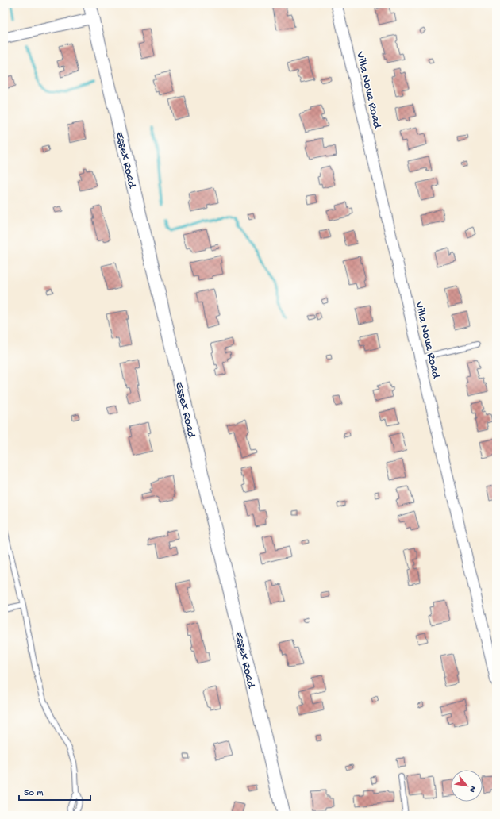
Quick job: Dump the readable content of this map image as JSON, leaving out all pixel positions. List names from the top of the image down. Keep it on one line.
{"streets":{"street":["Villa Nova Road","Essex Road"]},"scale_bar":"50 m","north":"bottom right"}
